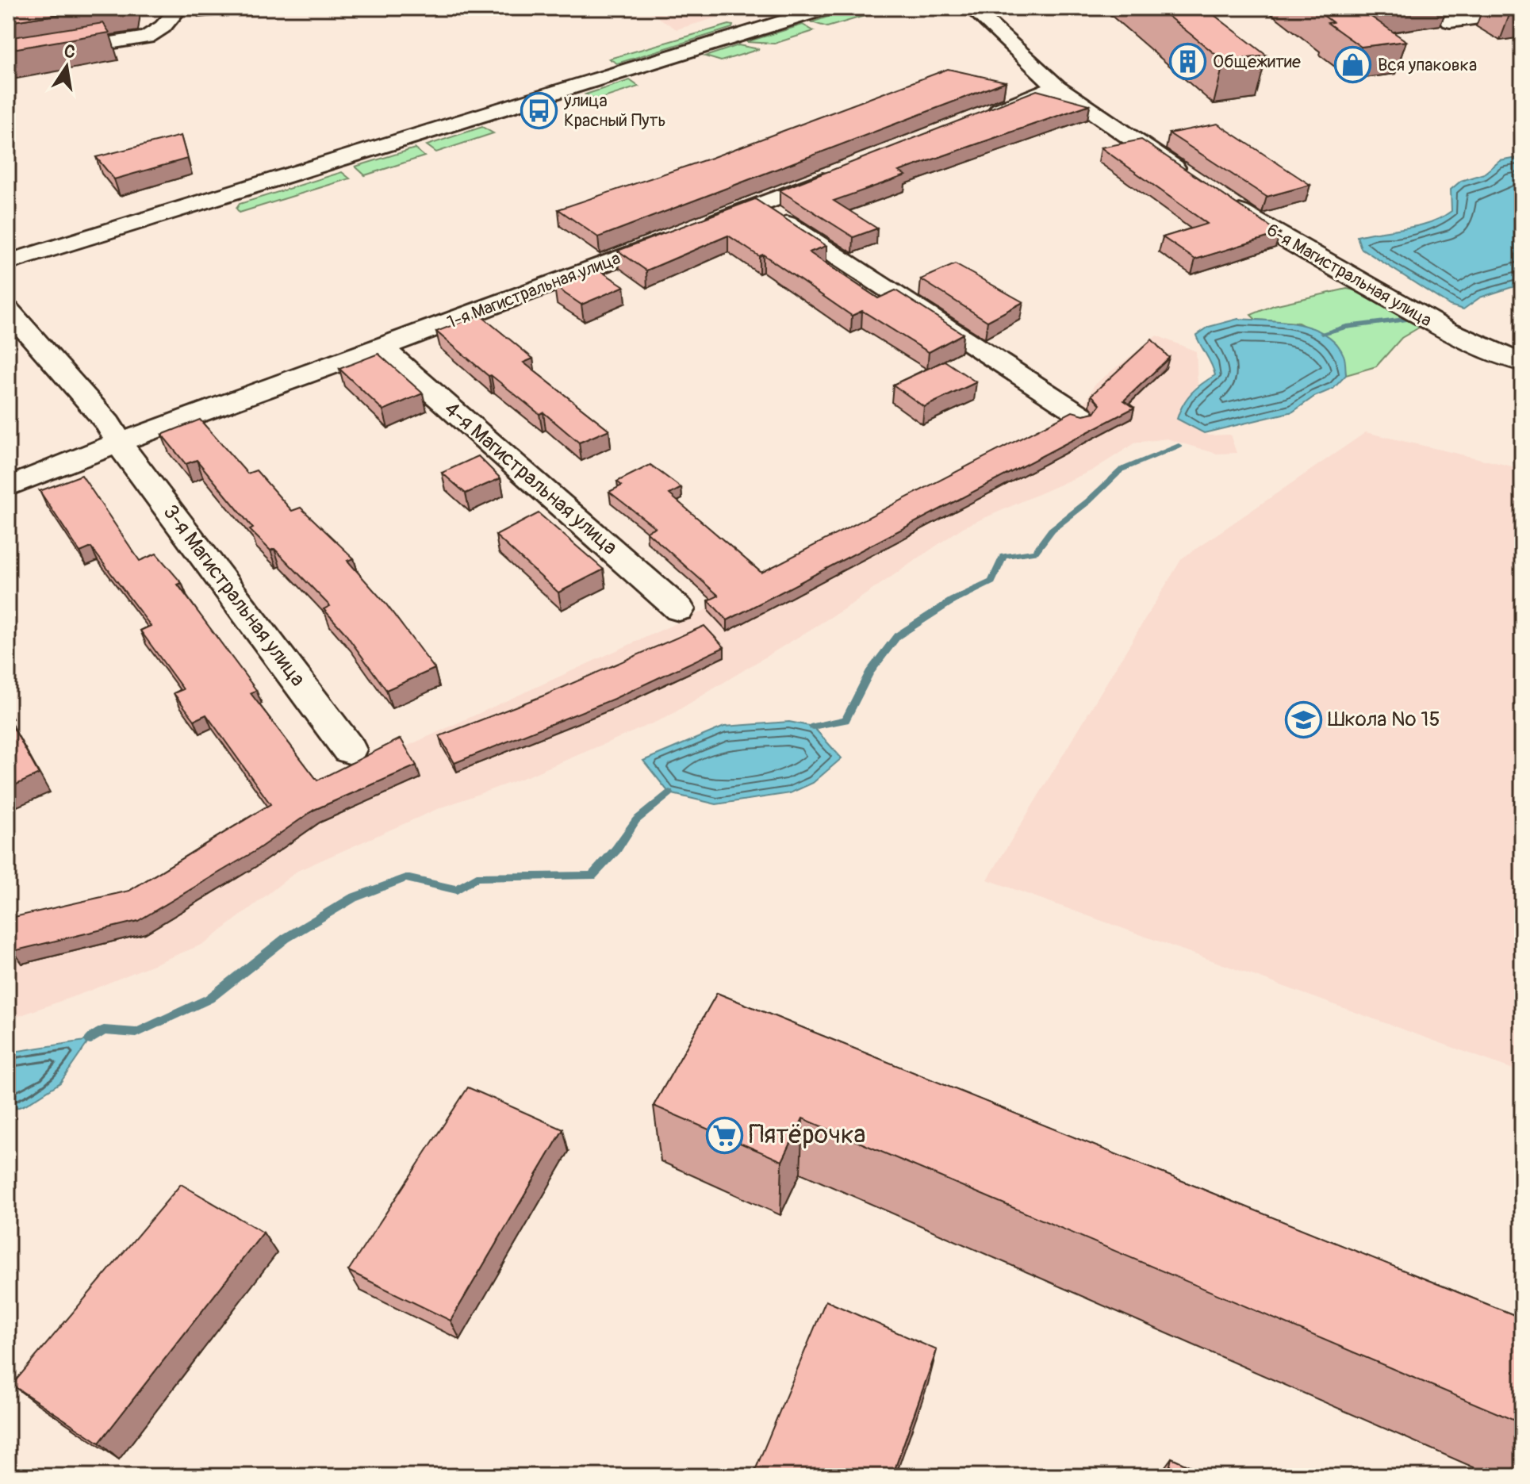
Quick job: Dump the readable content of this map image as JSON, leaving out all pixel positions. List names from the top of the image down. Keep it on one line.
{"streets":{"street":["6-я Магистральная улица","1-я Магистральная улица","4-я Магистральная улица","3-я Магистральная улица"]},"crossings":[["1-я Магистральная улица","4-я Магистральная улица"],["1-я Магистральная улица","3-я Магистральная улица"]],"places":{"building":["Общежитие"],"shop":["Вся упаковка"],"bus stop":["улица Красный Путь"],"school or university":["Школа № 15"],"supermarket":["Пятёрочка"]},"north":"top"}
